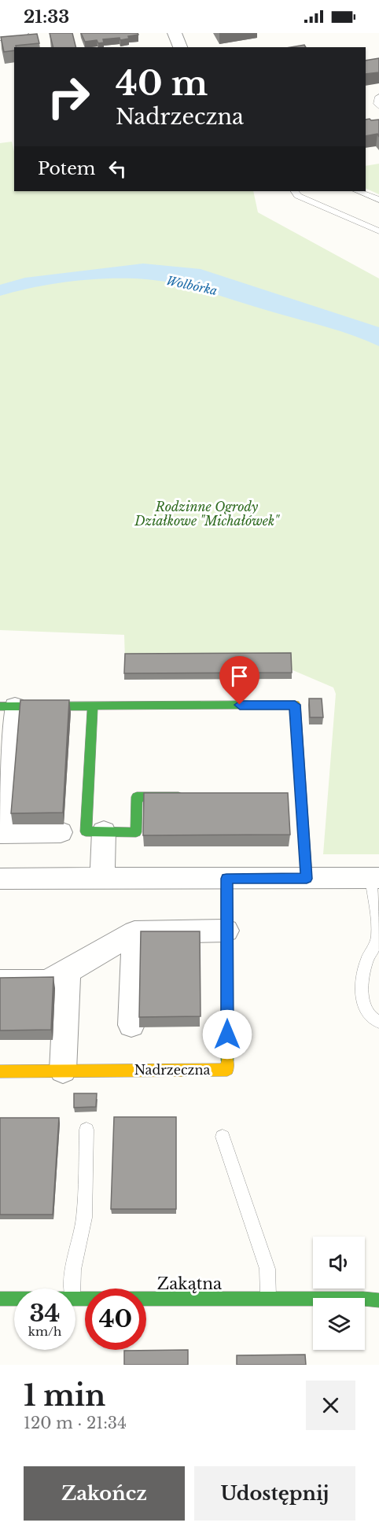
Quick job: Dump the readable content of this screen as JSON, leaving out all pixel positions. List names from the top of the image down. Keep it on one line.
{"streets":{"street":["Nadrzeczna","Zakątna"]},"water":["Wolbórka"],"parks":["Rodzinne Ogrody Działkowe \"Michałówek\""],"page":{"status":"21:33","turn":["40 m","Nadrzeczna"],"then":"Potem","speed":"34 km/h","limit":"40","heading":["1 min","120 m · 21:34"],"buttons":["Zakończ","Udostępnij"]}}
